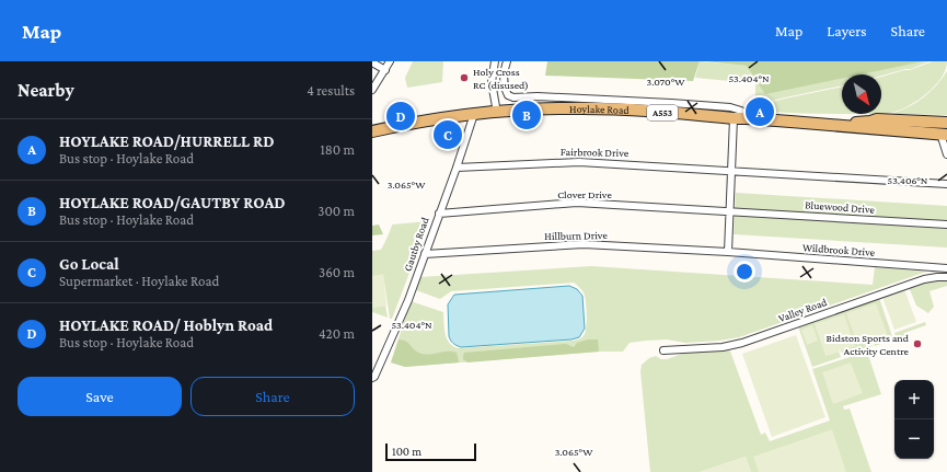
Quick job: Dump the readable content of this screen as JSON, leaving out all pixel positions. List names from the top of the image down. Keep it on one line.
{"streets":{"main road":["Hoylake Road","A553"],"street":["Fairbrook Drive","Clover Drive","Bluewood Drive","Hillburn Drive","Gautby Road","Wildbrook Drive","Valley Road"]},"crossings":[["Hoylake Road","Gautby Road"],["Fairbrook Drive","Gautby Road"],["Clover Drive","Bluewood Drive"],["Clover Drive","Gautby Road"],["Hillburn Drive","Gautby Road"],["Hillburn Drive","Wildbrook Drive"]],"places":["Holy Cross RC (disused)","Bidston Sports and Activity Centre"],"scale_bar":"100 m","north":"bottom right","page":{"header":"Map","nav":["Map","Layers","Share"],"heading":["Nearby","4 results"],"pins":["A","B","D","C"],"list":[{"mark":"A","name":"HOYLAKE ROAD/HURRELL RD","note":"Bus stop · Hoylake Road","value":"180 m"},{"mark":"B","name":"HOYLAKE ROAD/GAUTBY ROAD","note":"Bus stop · Hoylake Road","value":"300 m"},{"mark":"C","name":"Go Local","note":"Supermarket · Hoylake Road","value":"360 m"},{"mark":"D","name":"HOYLAKE ROAD/ Hoblyn Road","note":"Bus stop · Hoylake Road","value":"420 m"}],"buttons":["Save","Share"],"map_buttons":["+","−"],"scale":"100 m"},"coordinates":["53.404°N","3.070°W","53.406°N","3.065°W"]}
